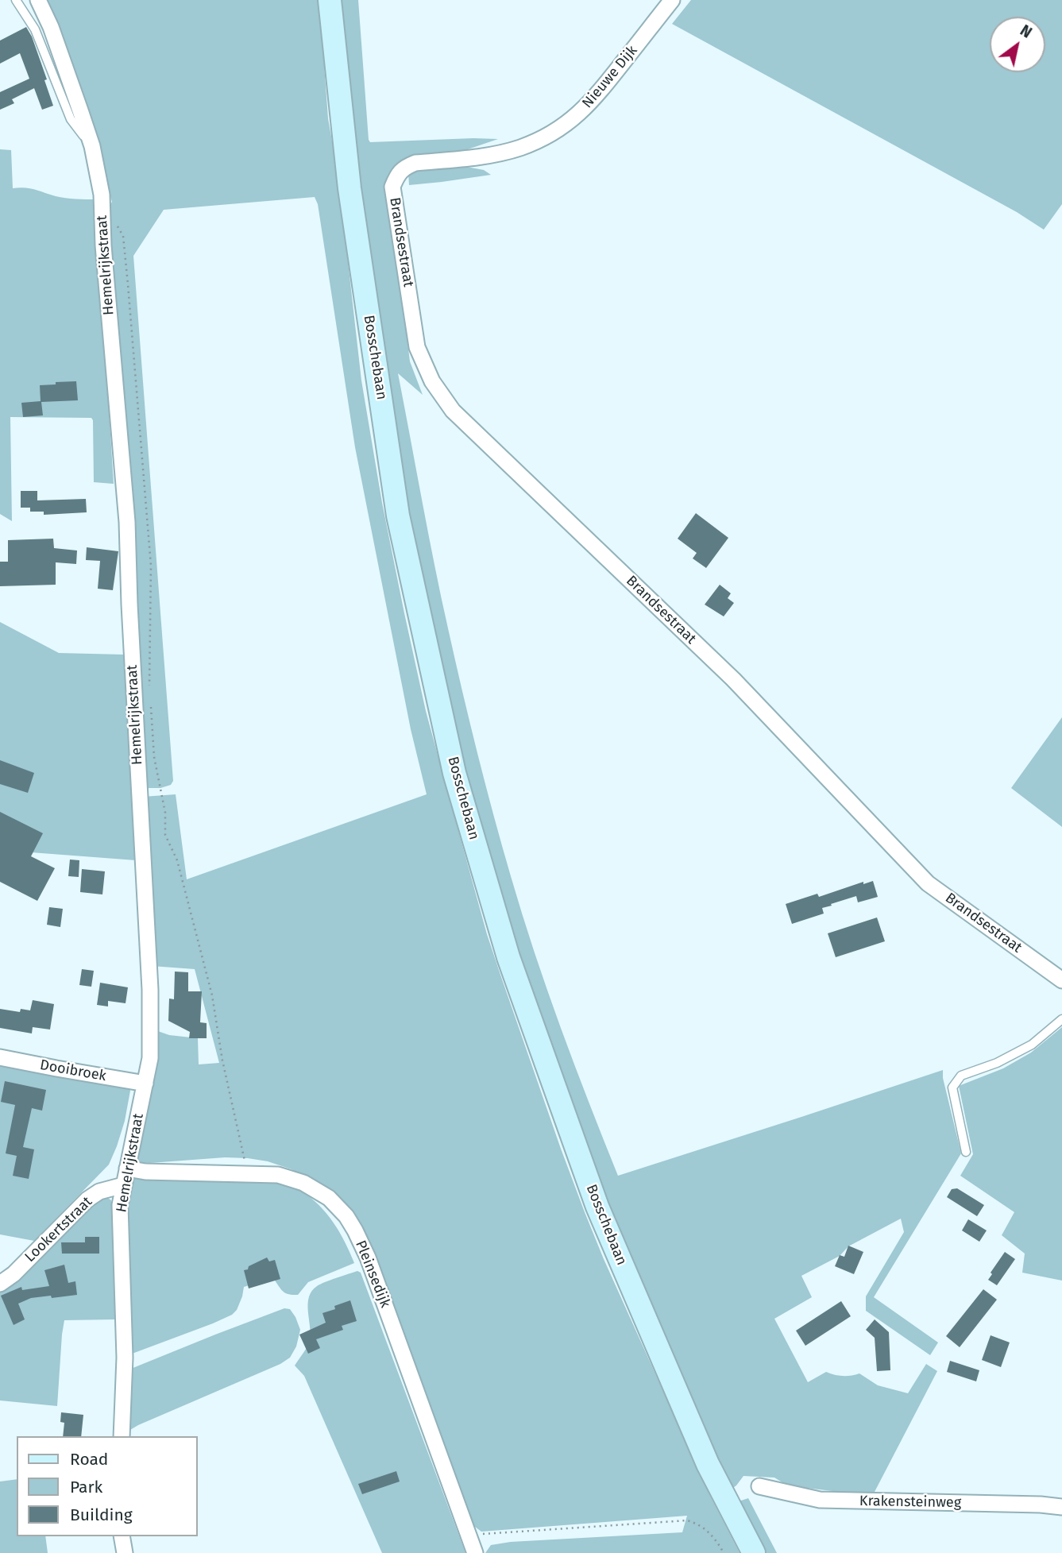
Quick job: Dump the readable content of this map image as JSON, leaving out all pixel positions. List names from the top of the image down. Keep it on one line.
{"streets":{"main road":["Bosschebaan"],"street":["Nieuwe Dijk","Brandsestraat","Hemelrijkstraat","Dooibroek","Lookertstraat","Pleinsedijk","Krakensteinweg"]},"crossings":[["Nieuwe Dijk","Brandsestraat"],["Hemelrijkstraat","Dooibroek"],["Hemelrijkstraat","Lookertstraat"],["Hemelrijkstraat","Pleinsedijk"]],"legend":["Road","Park","Building"],"north":"top right"}
